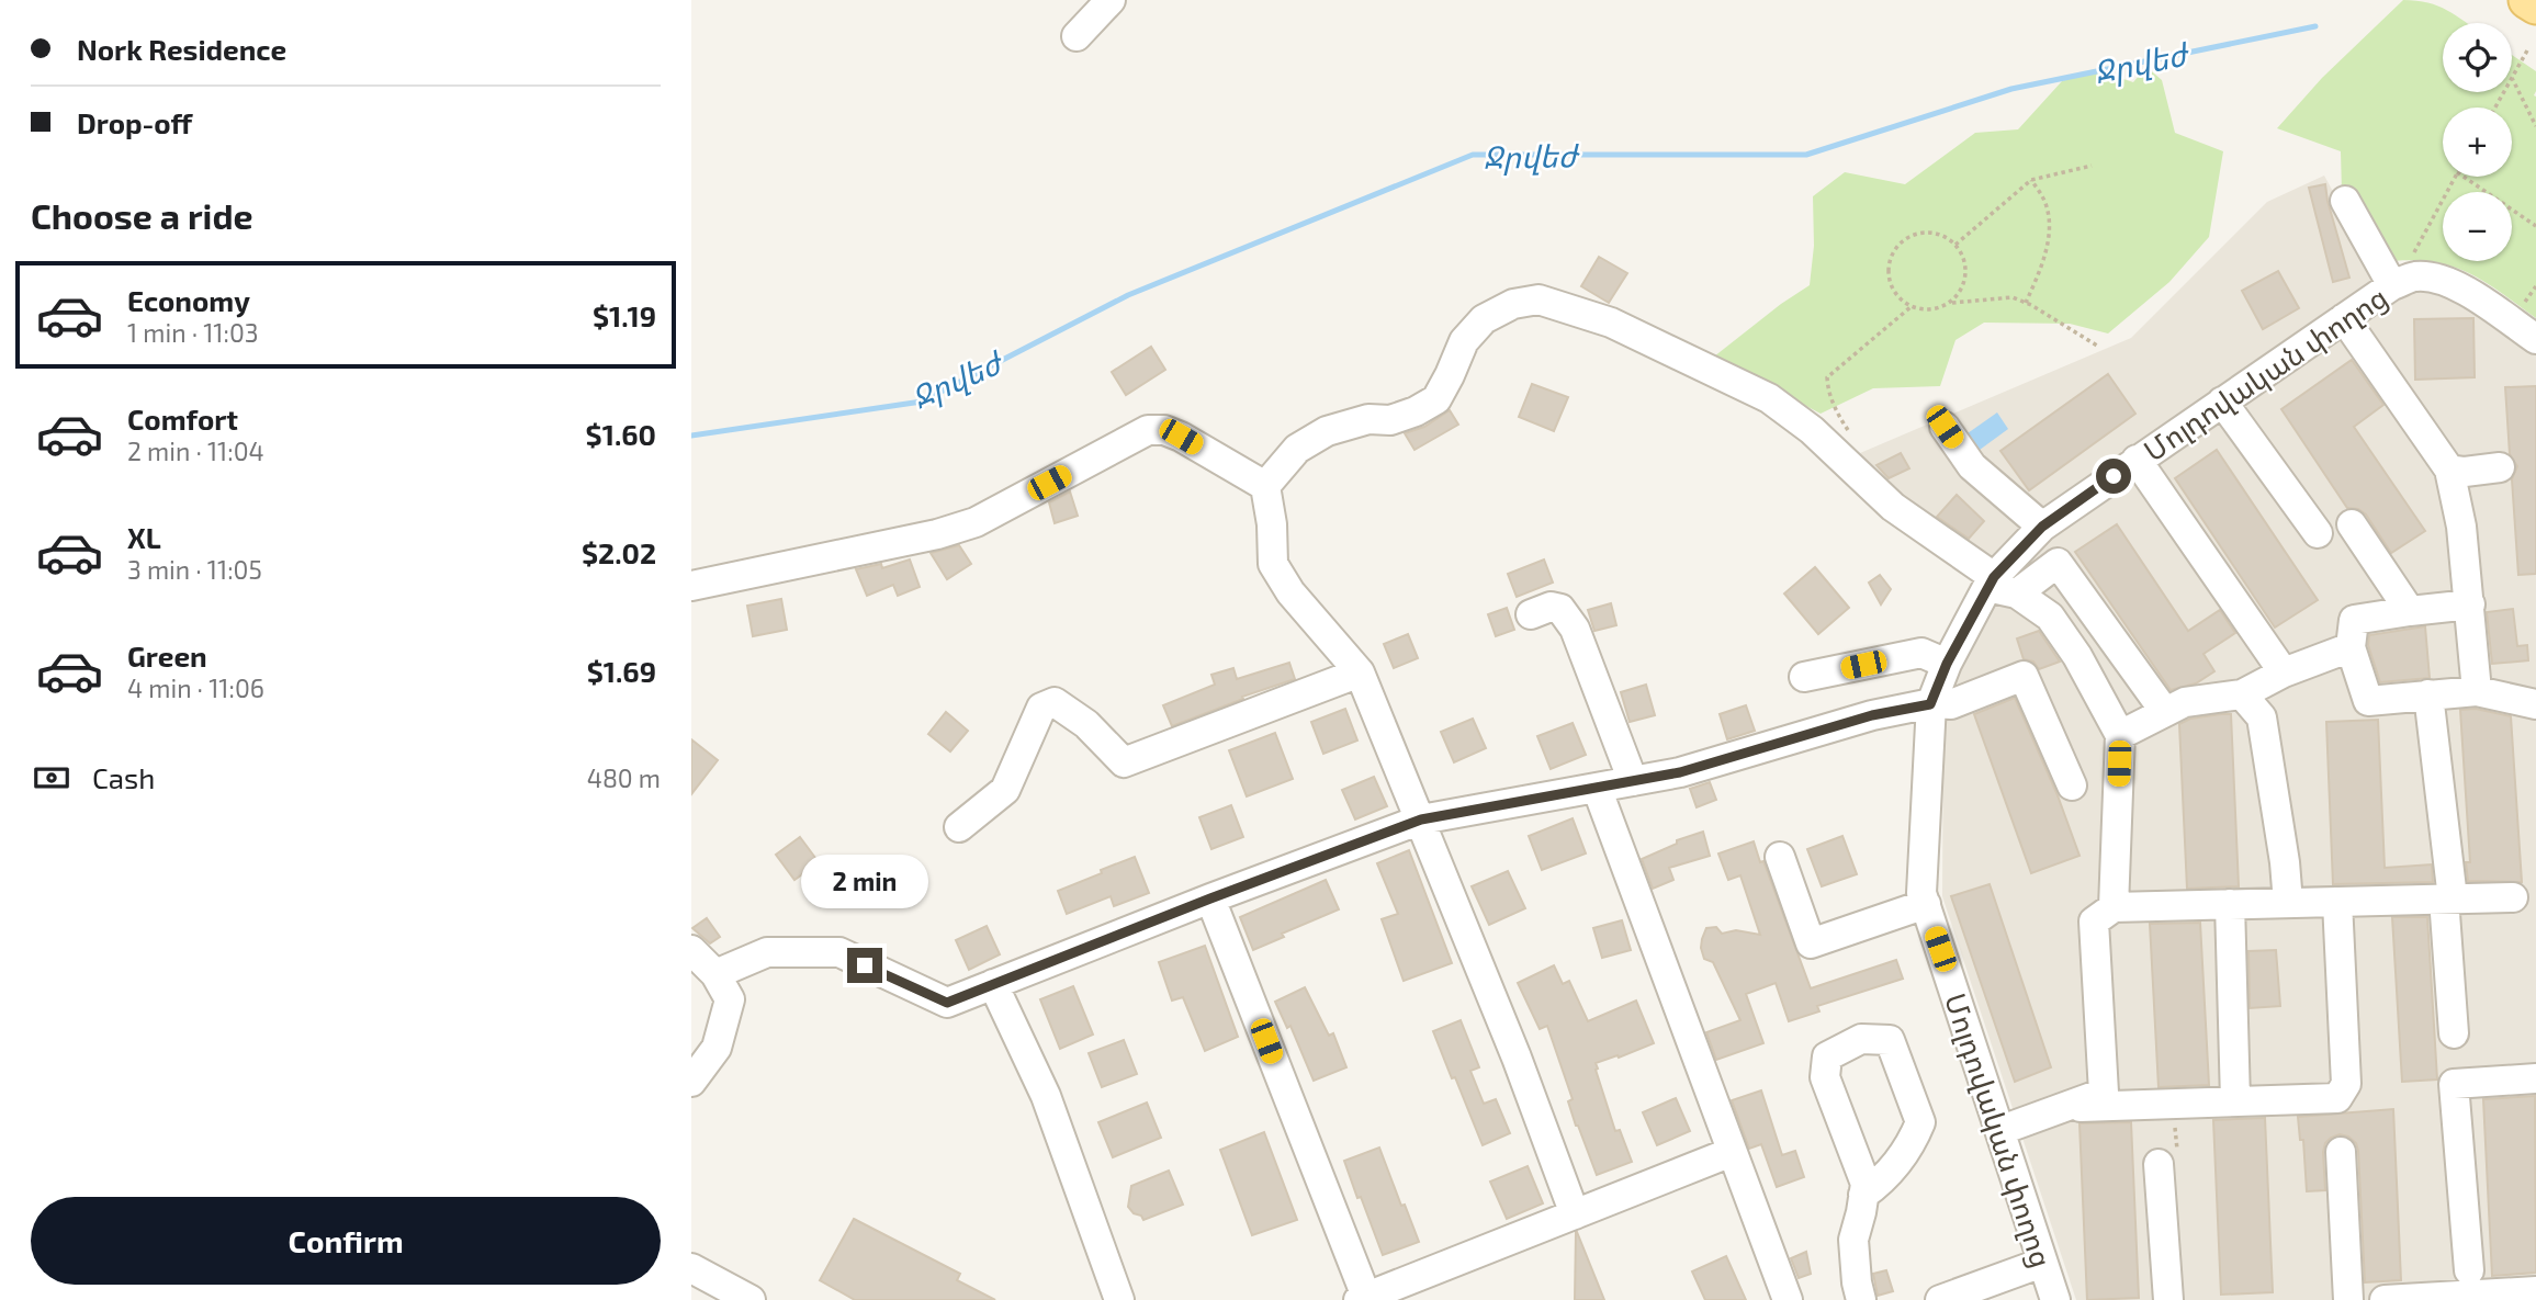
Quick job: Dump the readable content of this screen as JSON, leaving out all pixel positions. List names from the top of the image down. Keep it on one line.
{"streets":{"street":["Մոլդովական փողոց"]},"water":["Ջրվեժ"],"page":{"banner":["Nork Residence","Drop-off"],"map_buttons":["+","−"],"heading":"Choose a ride","list":[{"name":"Economy","note":"1 min · 11:03","value":"$1.19"},{"name":"Comfort","note":"2 min · 11:04","value":"$1.60"},{"name":"XL","note":"3 min · 11:05","value":"$2.02"},{"name":"Green","note":"4 min · 11:06","value":"$1.69"}],"pay":["Cash","480 m"],"bubble":"2 min","buttons":"Confirm"}}
